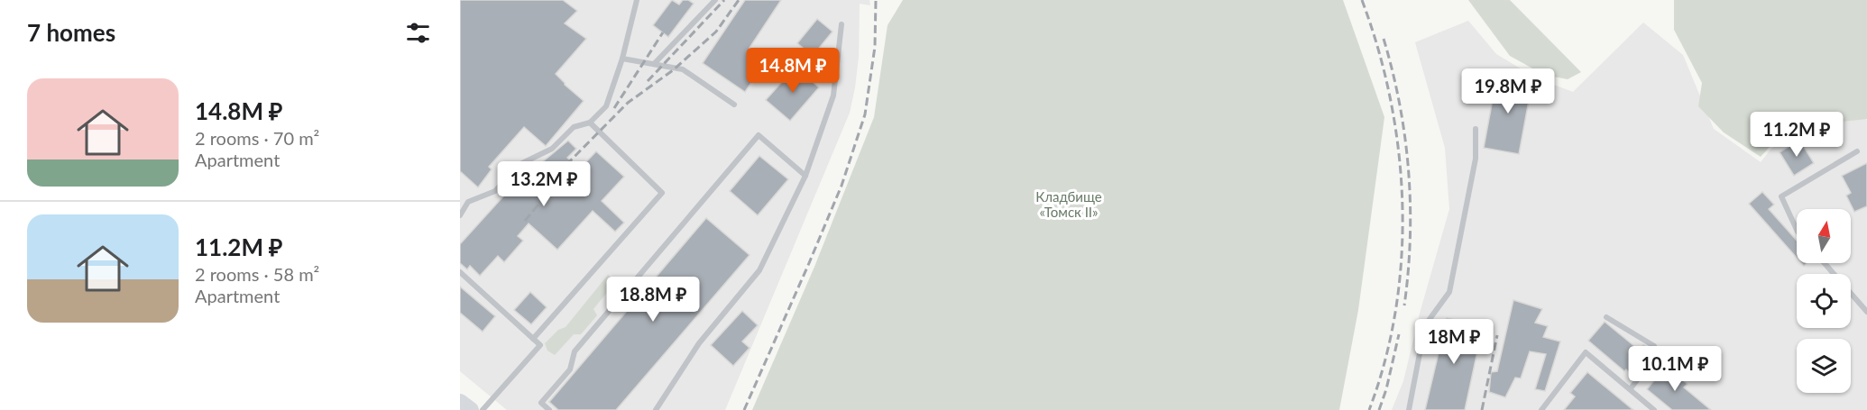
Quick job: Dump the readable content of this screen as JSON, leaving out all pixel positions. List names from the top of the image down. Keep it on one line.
{"parks":["Кладбище «Томск II»"],"north":"top","page":{"heading":"7 homes","price":["14.8M ₽","19.8M ₽","11.2M ₽","13.2M ₽","18.8M ₽","18M ₽","10.1M ₽"],"list":[{"name":"14.8M ₽","note":"2 rooms · 70 m² · Apartment"},{"name":"11.2M ₽","note":"2 rooms · 58 m² · Apartment"}]}}
